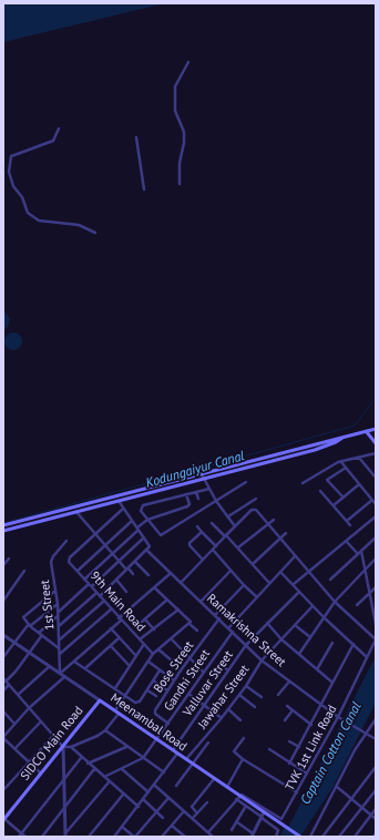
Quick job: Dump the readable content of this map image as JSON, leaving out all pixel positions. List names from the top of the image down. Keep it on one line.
{"streets":{"main road":["Meenambal Road","SIDCO Main Road"],"street":["9th Main Road","1st Street","Ramakrishna Street","Bose Street","Gandhi Street","Valluvar Street","Jawahar Street","TVK 1st Link Road"]},"crossings":[["1st Street","Meenambal Road"],["Ramakrishna Street","Bose Street"],["Ramakrishna Street","Gandhi Street"],["Ramakrishna Street","Valluvar Street"],["Ramakrishna Street","Jawahar Street"],["Ramakrishna Street","TVK 1st Link Road"],["Bose Street","Gandhi Street"],["Gandhi Street","Meenambal Road"],["Valluvar Street","Meenambal Road"],["Jawahar Street","Meenambal Road"],["Meenambal Road","SIDCO Main Road"],["Meenambal Road","TVK 1st Link Road"]],"water":["Kodungaiyur Canal","Captain Cotton Canal"]}
